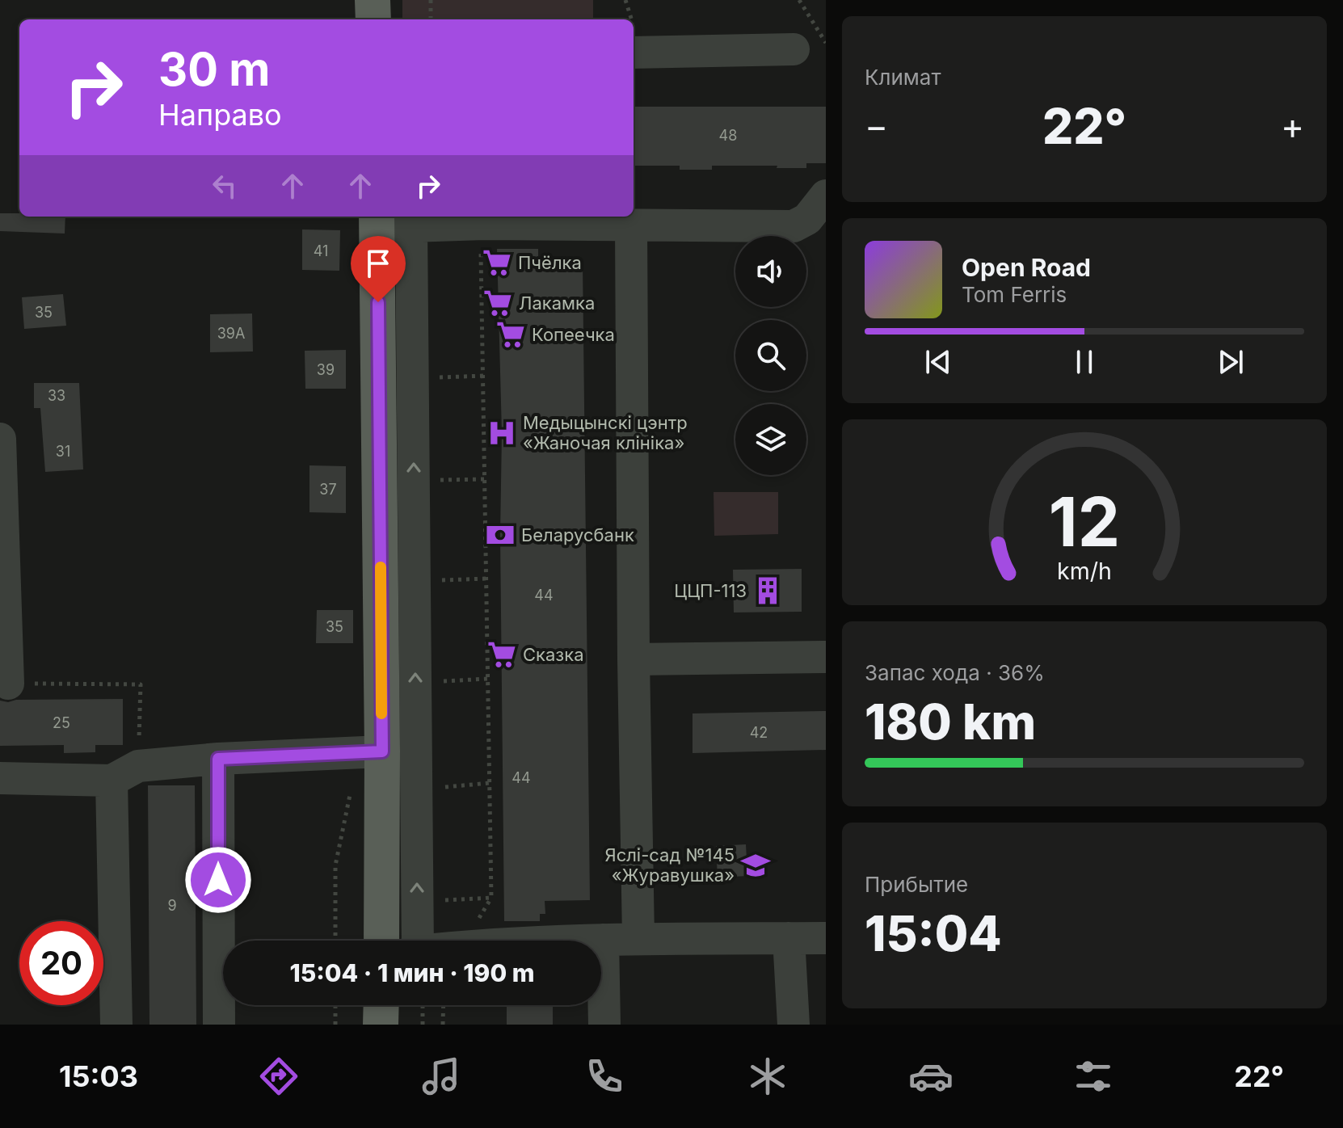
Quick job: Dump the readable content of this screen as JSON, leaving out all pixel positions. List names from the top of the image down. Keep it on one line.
{"places":{"supermarket":["Пчёлка","Лакамка","Копеечка","Сказка"],"hospital":["Медыцынскі цэнтр «Жаночая клініка»"],"bank":["Беларусбанк"],"building":["ЦЦП-113"],"school or university":["Яслі-сад №145 «Журавушка»"]},"house_numbers":["48","41","35","39А","39","33","31","37","44","35","25","42","44","9"],"page":{"tile":["Климат",["Запас хода · 36%","180 km"],["Прибытие","15:04"]],"turn":["30 m","Направо"],"heat":["−","22°","+"],"song":["Open Road","Tom Ferris"],"limit":"20","trip":"15:04 · 1 мин · 190 m","tabs":["15:03","22°"],"gauge":["12","km/h"]}}
